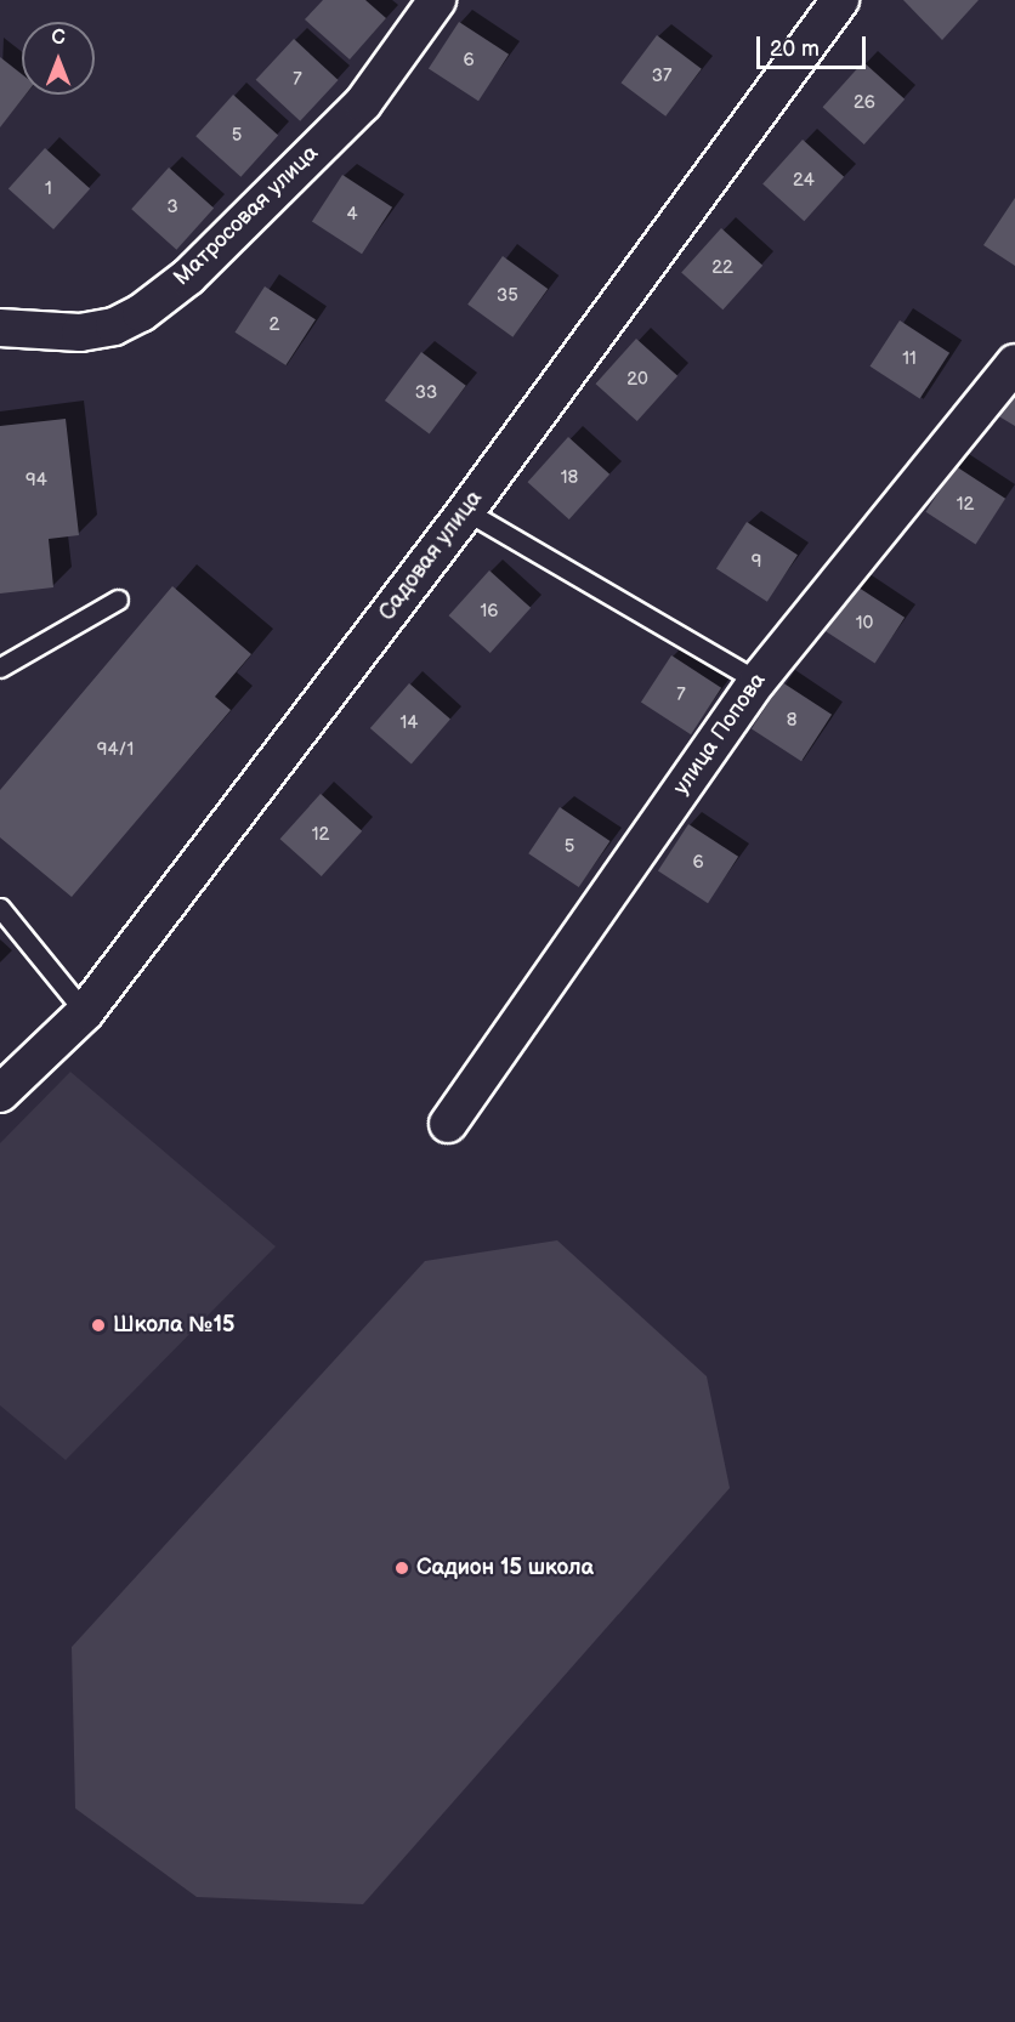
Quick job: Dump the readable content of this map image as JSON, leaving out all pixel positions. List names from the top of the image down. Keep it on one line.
{"streets":{"street":["Матросовая улица","Садовая улица","улица Попова"]},"places":["Школа №15","Садион 15 школа"],"house_numbers":["6","37","7","26","5","24","1","3","4","22","35","2","11","20","33","18","94","12","9","16","10","7","8","14","94/1","12","5","6"],"scale_bar":"20 m","north":"top"}
